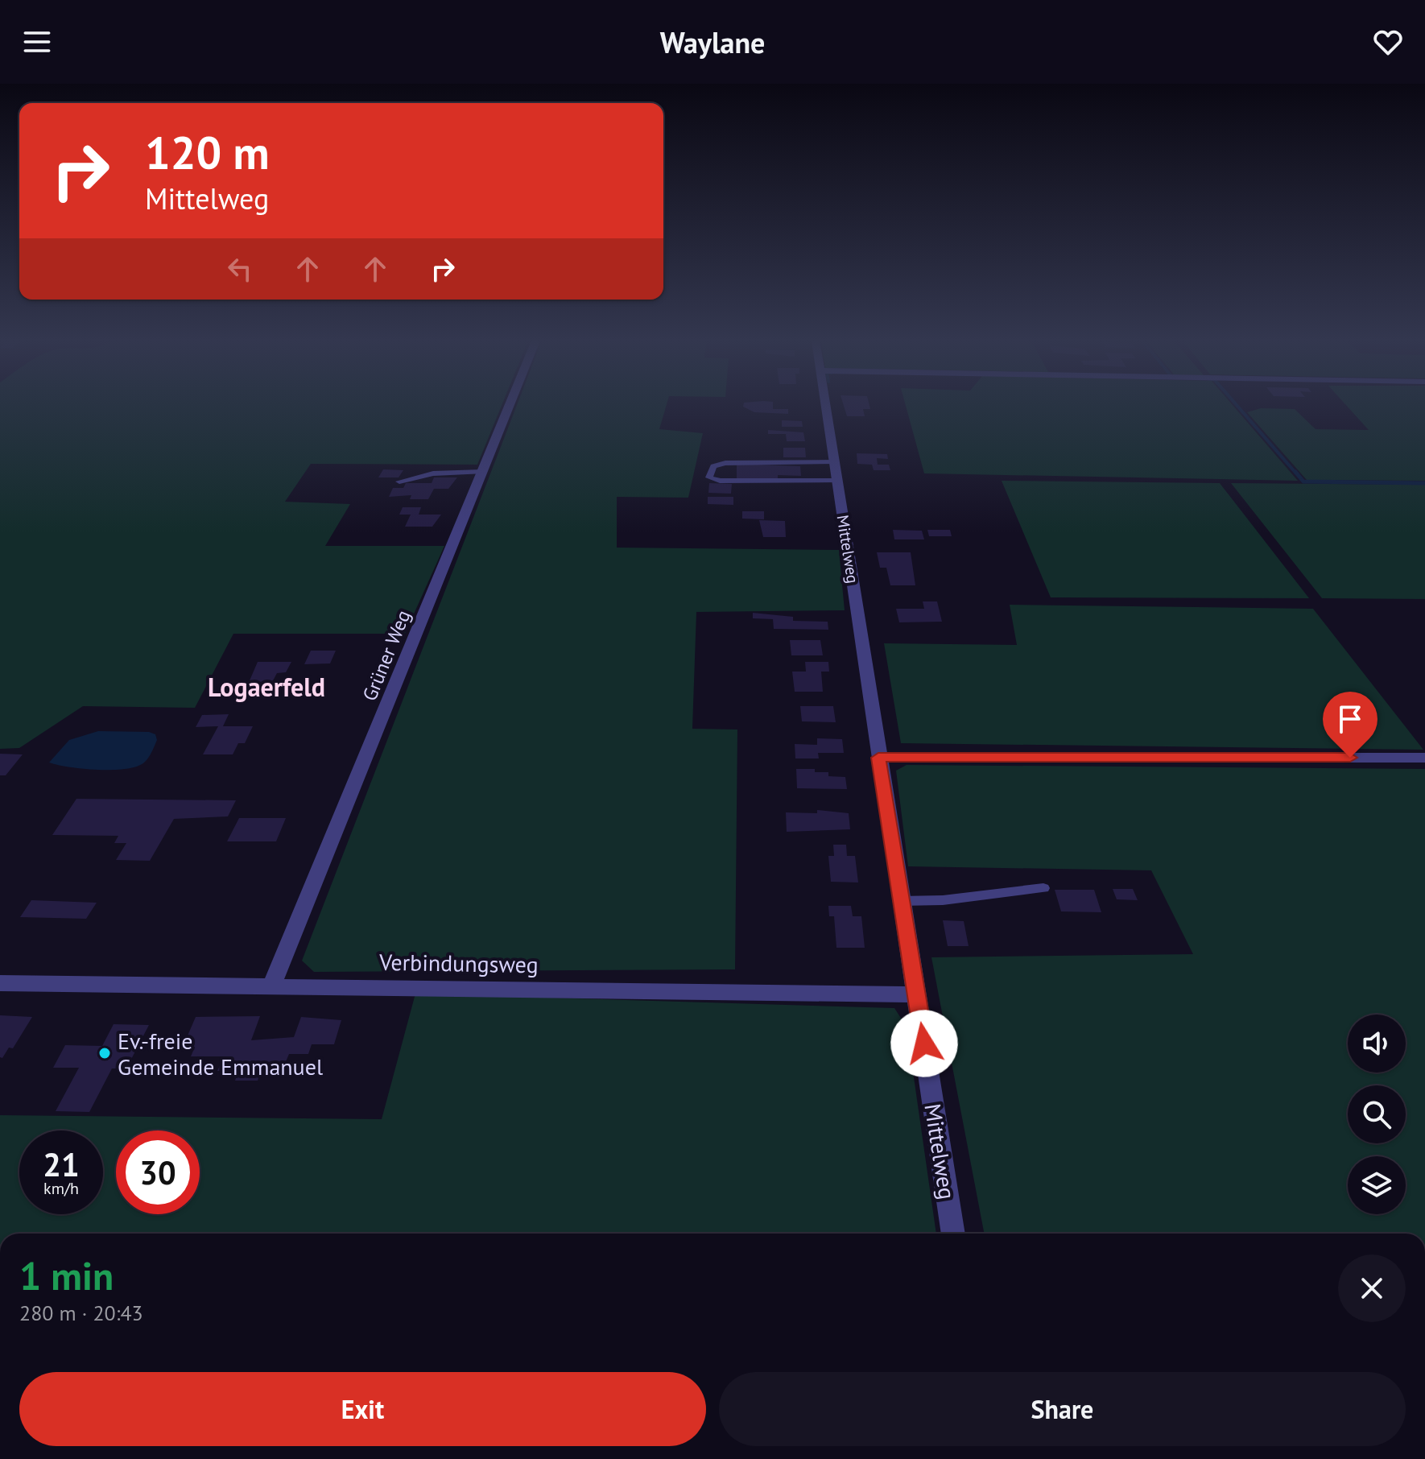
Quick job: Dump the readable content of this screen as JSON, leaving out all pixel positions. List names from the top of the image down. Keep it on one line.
{"streets":{"street":["Mittelweg","Grüner Weg","Verbindungsweg"]},"crossings":[["Mittelweg","Verbindungsweg"],["Grüner Weg","Verbindungsweg"]],"districts":["Logaerfeld"],"places":["Ev.-freie Gemeinde Emmanuel"],"page":{"header":"Waylane","turn":["120 m","Mittelweg"],"speed":"21 km/h","limit":"30","heading":["1 min","280 m · 20:43"],"buttons":["Exit","Share"]}}
